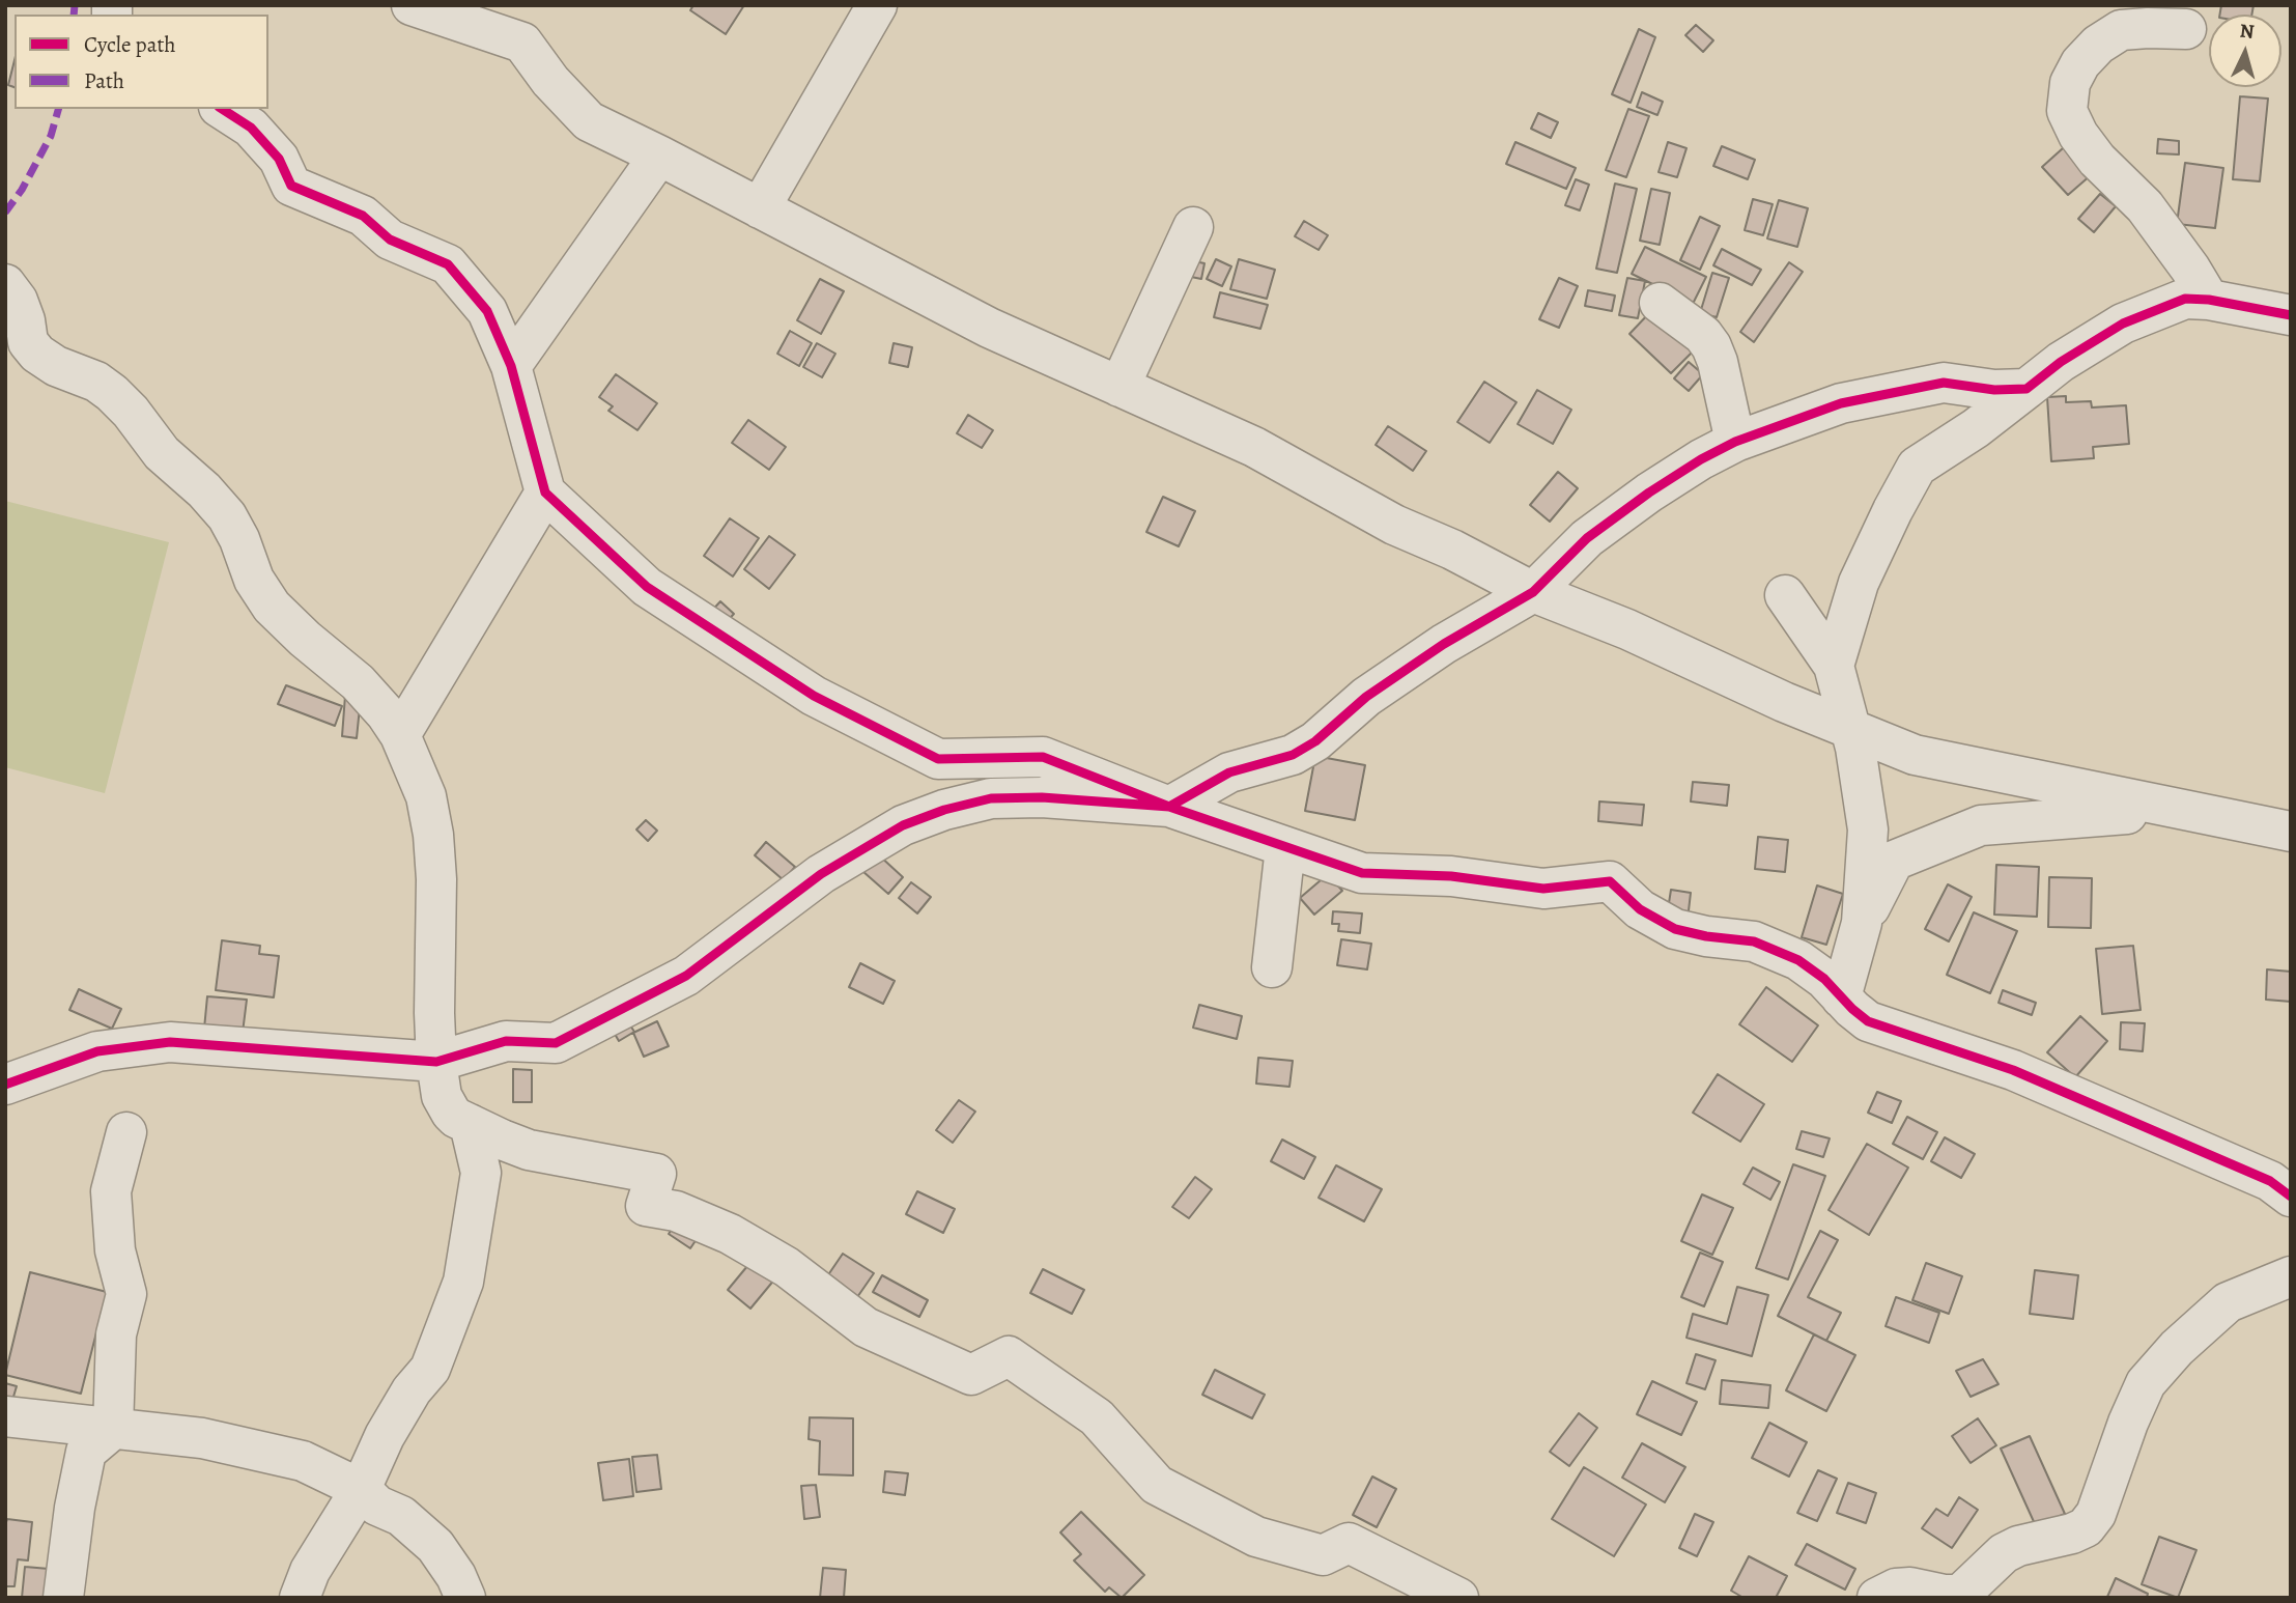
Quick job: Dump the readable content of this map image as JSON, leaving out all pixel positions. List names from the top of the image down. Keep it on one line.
{"legend":["Cycle path","Path"],"north":"top"}
